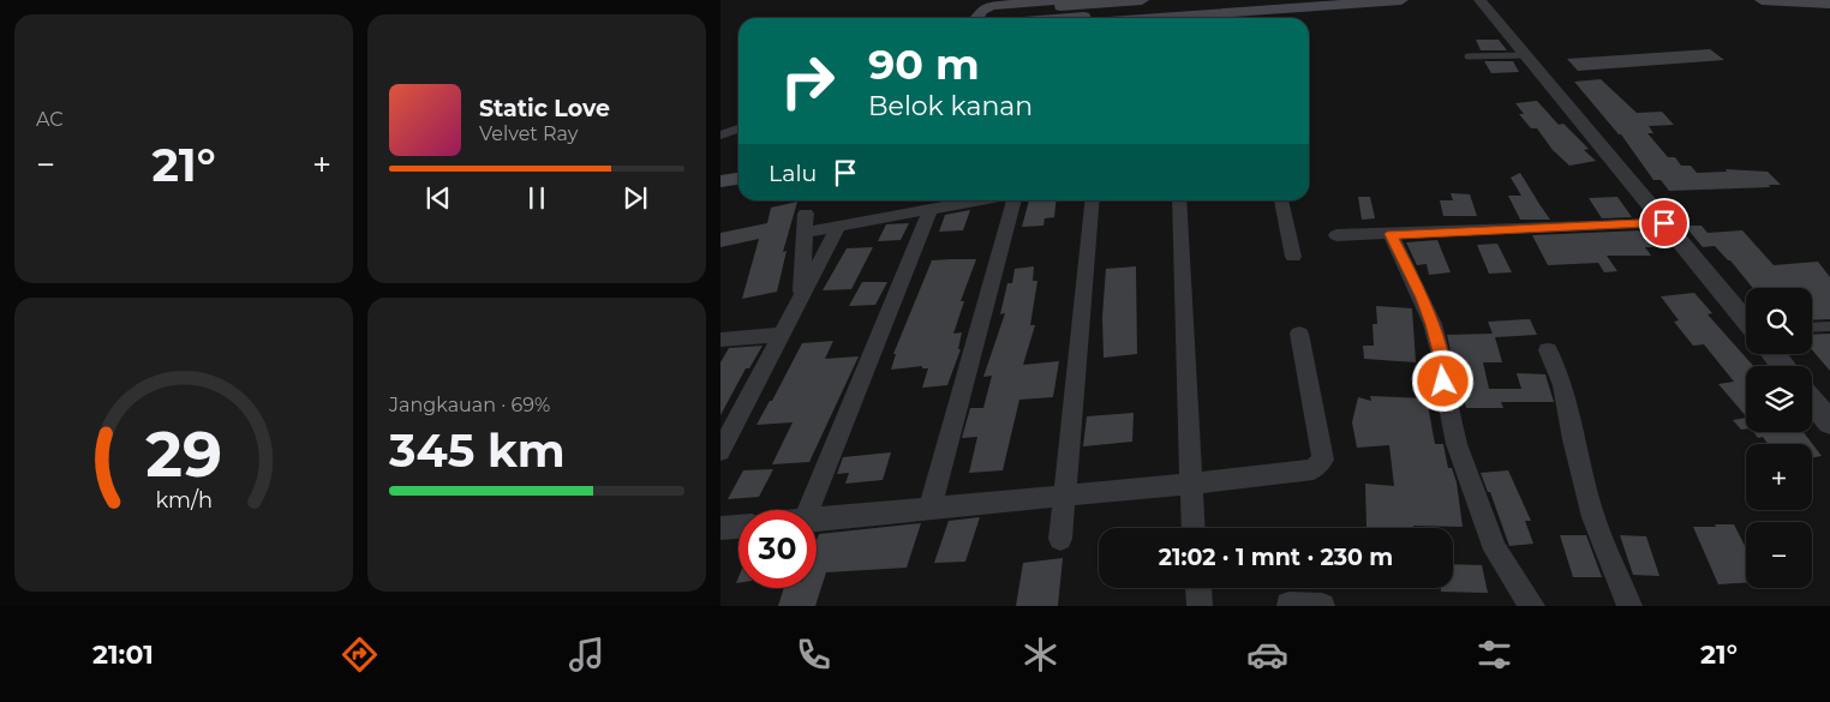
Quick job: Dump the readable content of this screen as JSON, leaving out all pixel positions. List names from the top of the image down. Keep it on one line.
{"page":{"tile":["AC",["Jangkauan · 69%","345 km"]],"turn":["90 m","Belok kanan"],"song":["Static Love","Velvet Ray"],"heat":["−","21°","+"],"then":"Lalu","map_buttons":["+","−"],"limit":"30","trip":"21:02 · 1 mnt · 230 m","tabs":["21:01","21°"],"gauge":["29","km/h"]}}
